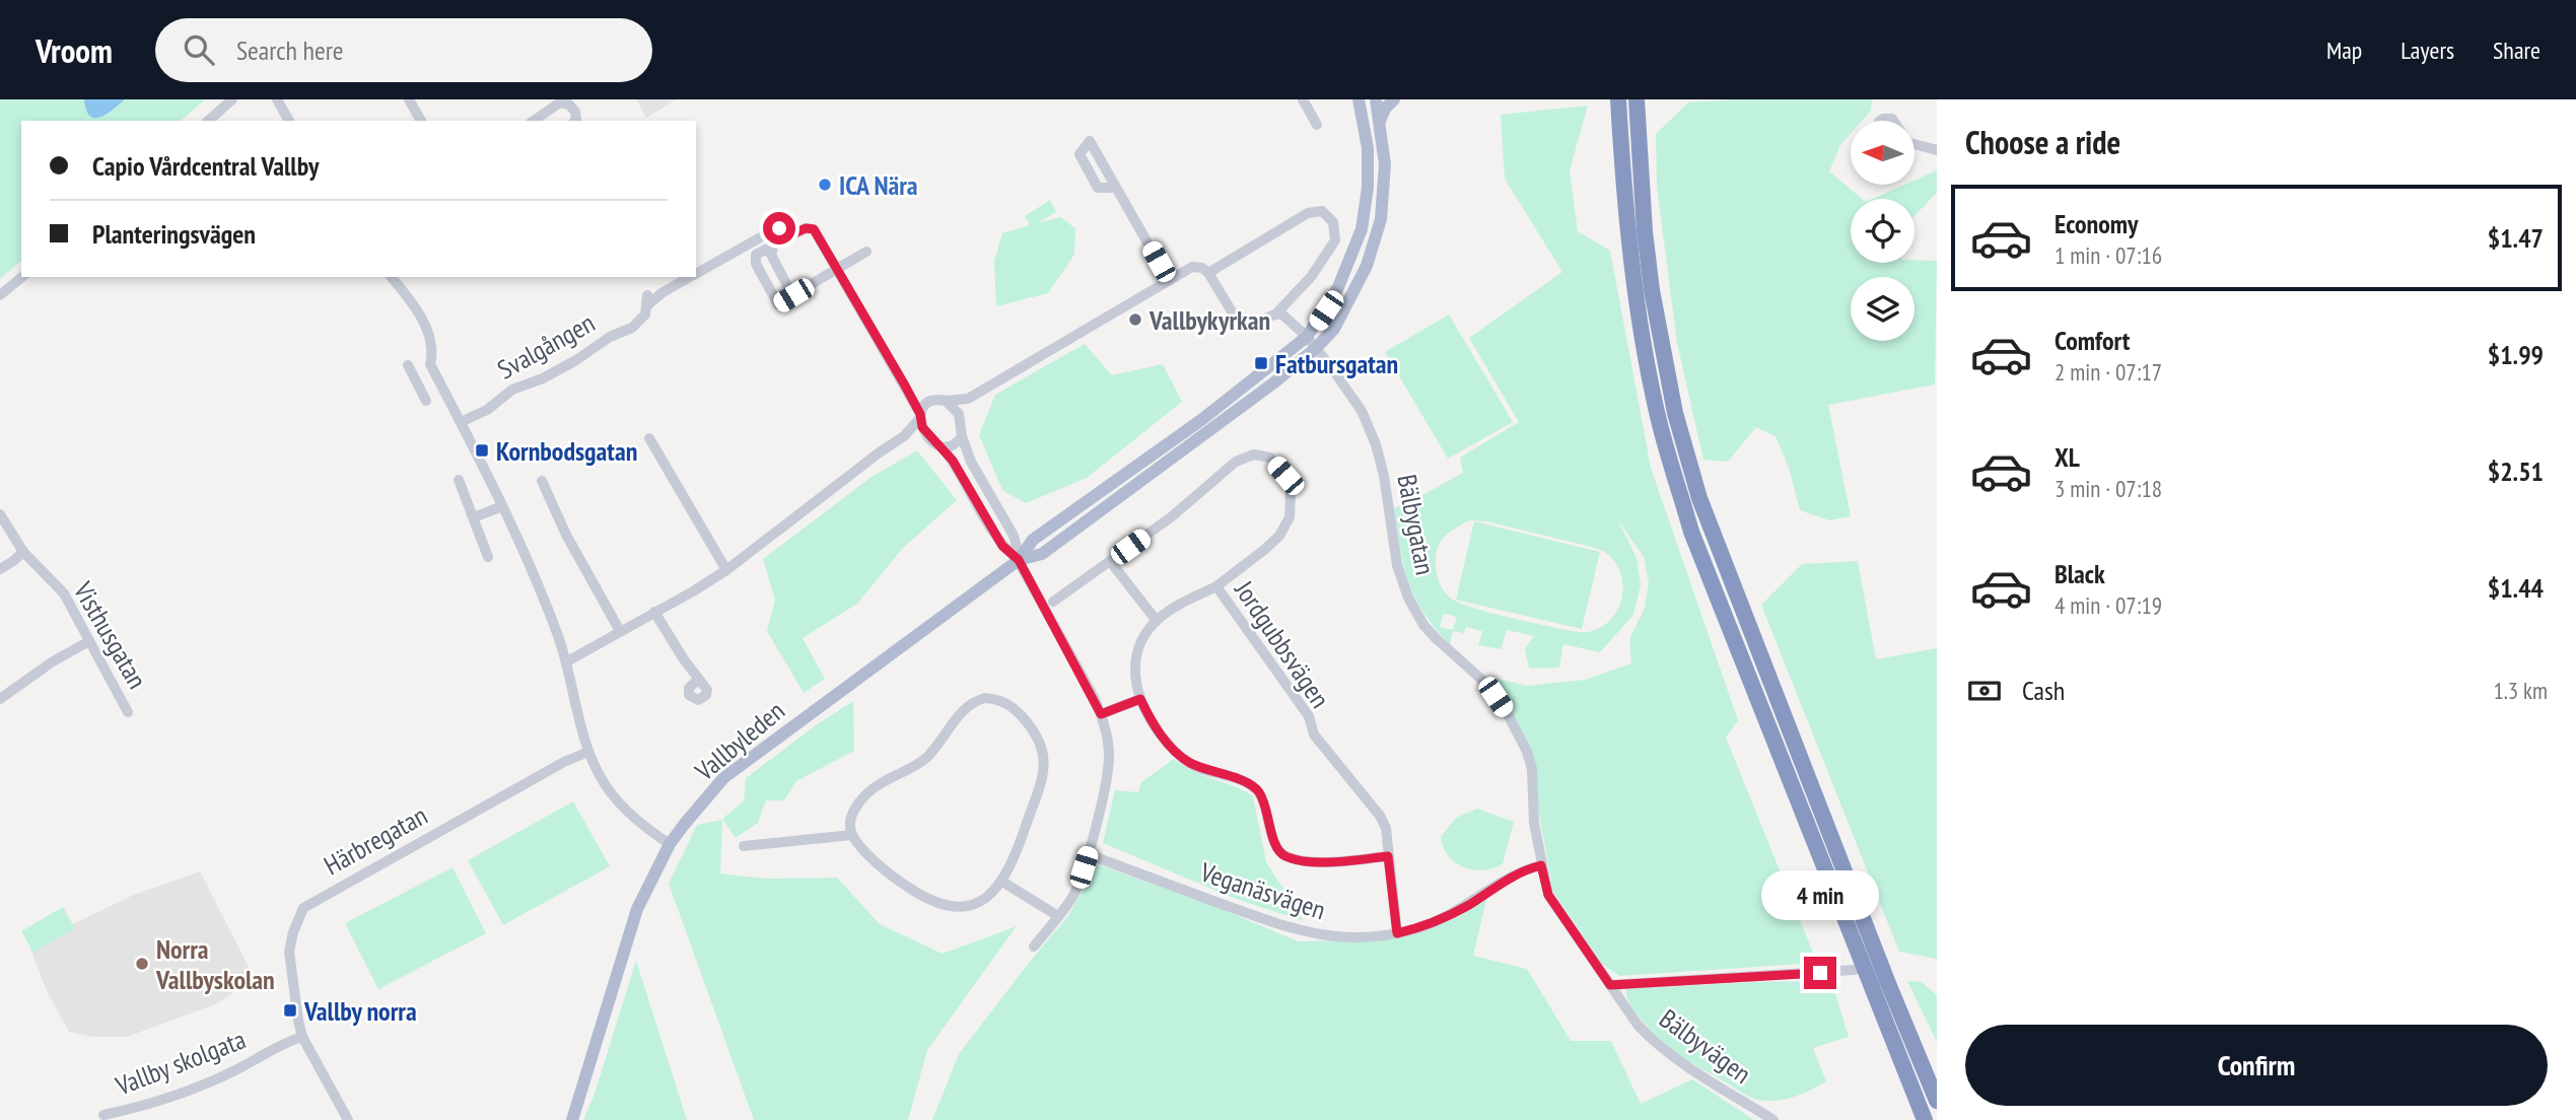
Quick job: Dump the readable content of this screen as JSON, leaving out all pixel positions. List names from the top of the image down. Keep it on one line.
{"streets":{"main road":["Vallbyleden"],"street":["Svalgången","Bälbygatan","Visthusgatan","Jordgubbsvägen","Härbregatan","Veganäsvägen","Bälbyvägen","Vallby skolgata"]},"crossings":[["Bälbygatan","Vallbyleden"],["Bälbygatan","Veganäsvägen"],["Bälbygatan","Bälbyvägen"],["Jordgubbsvägen","Veganäsvägen"],["Härbregatan","Vallby skolgata"]],"places":{"other":["ICA Nära","Vallbykyrkan","Norra Vallbyskolan"],"transit":["Fatbursgatan","Kornbodsgatan","Vallby norra"]},"north":"left","page":{"header":"Vroom","search":"Search here","nav":["Map","Layers","Share"],"heading":"Choose a ride","banner":["Capio Vårdcentral Vallby","Planteringsvägen"],"list":[{"name":"Economy","note":"1 min · 07:16","value":"$1.47"},{"name":"Comfort","note":"2 min · 07:17","value":"$1.99"},{"name":"XL","note":"3 min · 07:18","value":"$2.51"},{"name":"Black","note":"4 min · 07:19","value":"$1.44"}],"pay":["Cash","1.3 km"],"bubble":"4 min","buttons":"Confirm"}}
